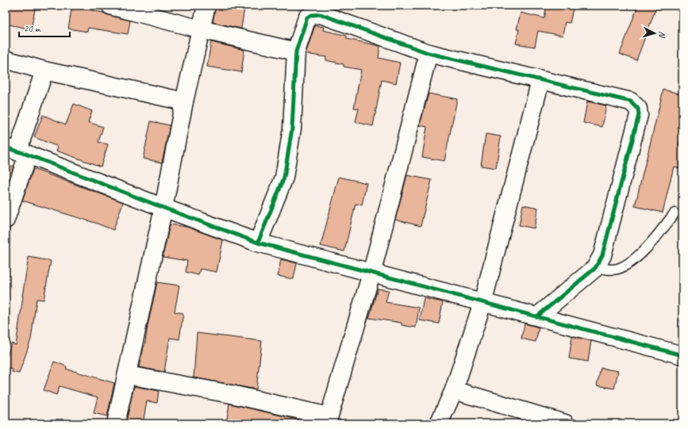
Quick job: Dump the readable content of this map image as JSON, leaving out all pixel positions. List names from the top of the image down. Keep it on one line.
{"scale_bar":"20 m","north":"right"}
